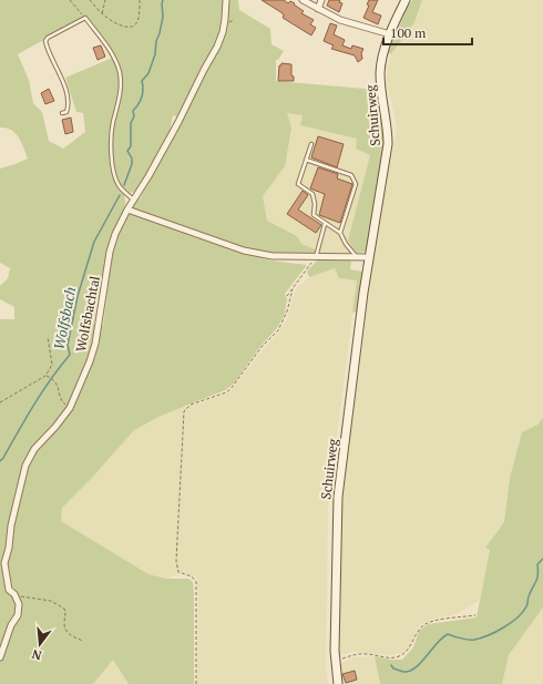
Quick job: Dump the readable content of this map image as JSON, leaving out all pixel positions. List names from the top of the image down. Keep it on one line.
{"streets":{"main road":["Schuirweg"],"street":["Wolfsbachtal"]},"water":["Wolfsbach"],"scale_bar":"100 m","north":"bottom"}
